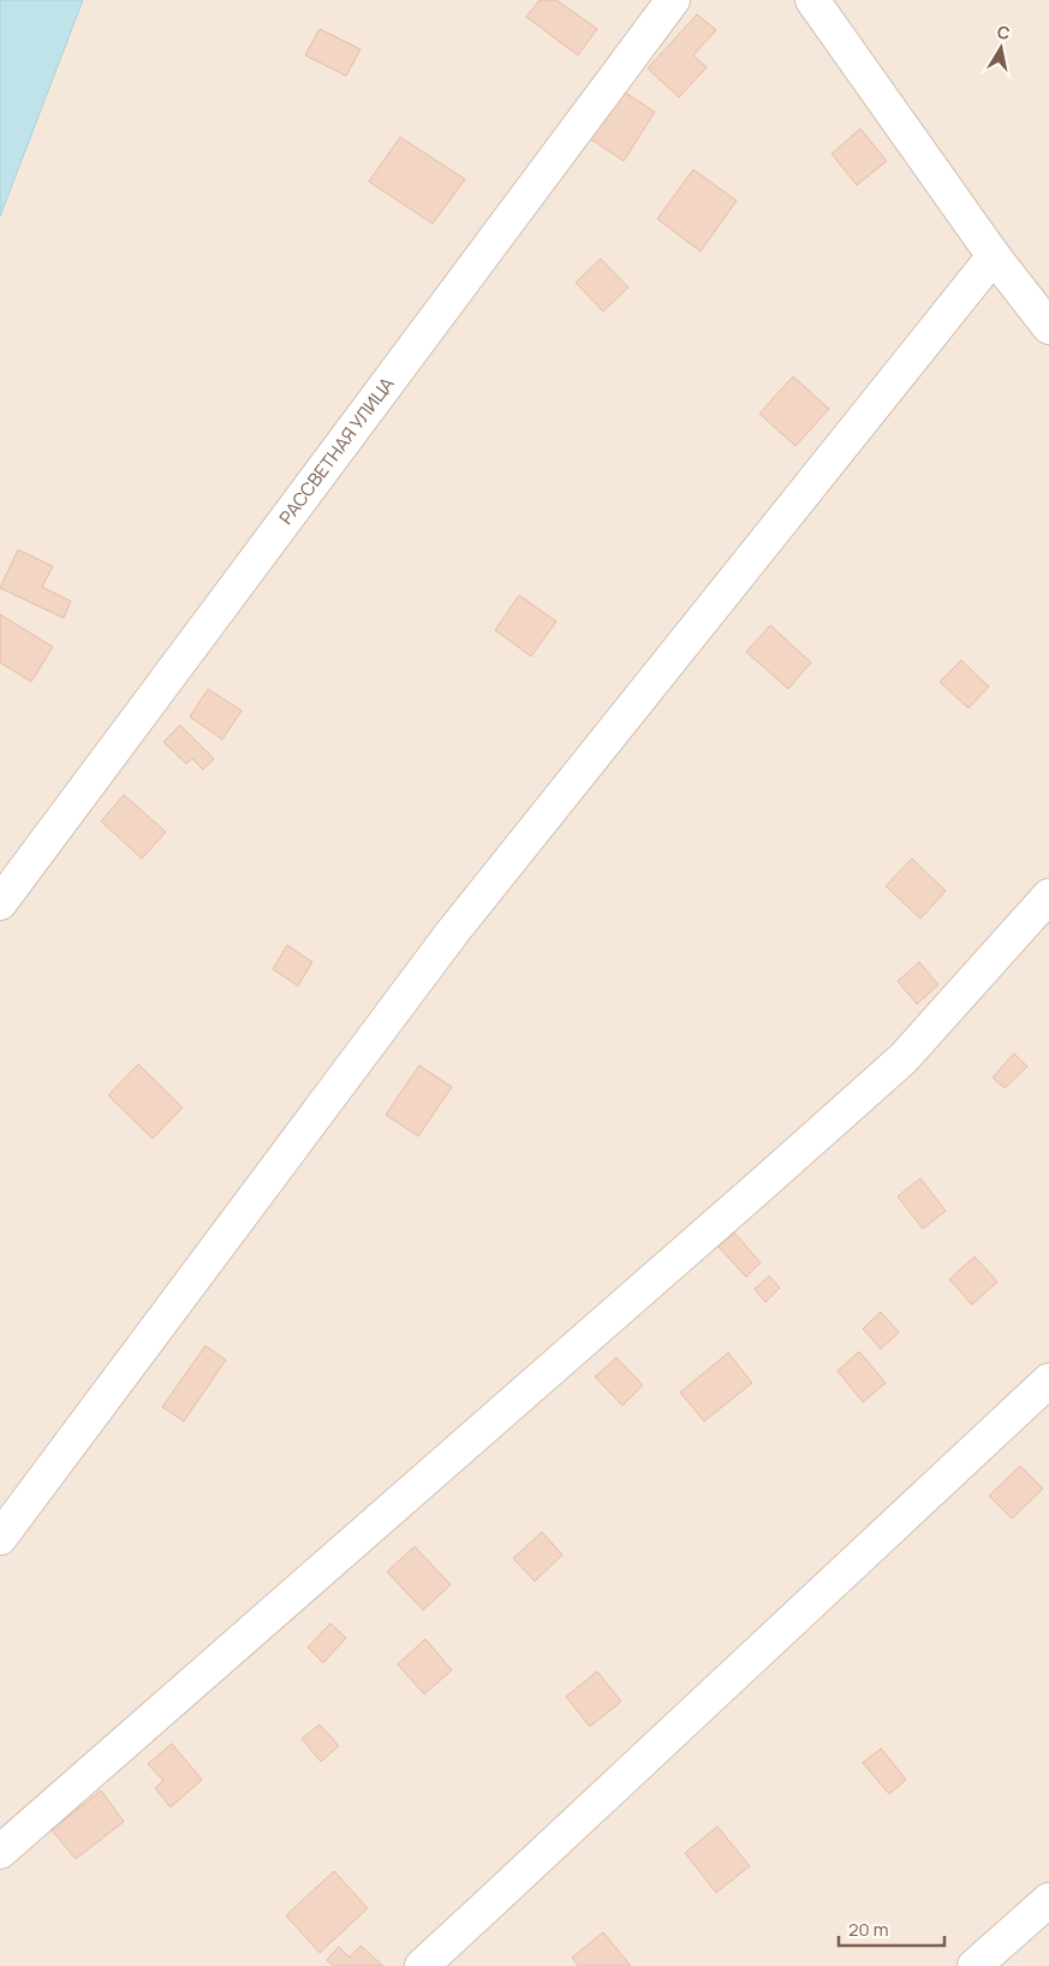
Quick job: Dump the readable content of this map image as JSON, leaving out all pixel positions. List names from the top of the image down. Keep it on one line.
{"streets":{"street":["РАССВЕТНАЯ УЛИЦА"]},"scale_bar":"20 m","north":"top"}
